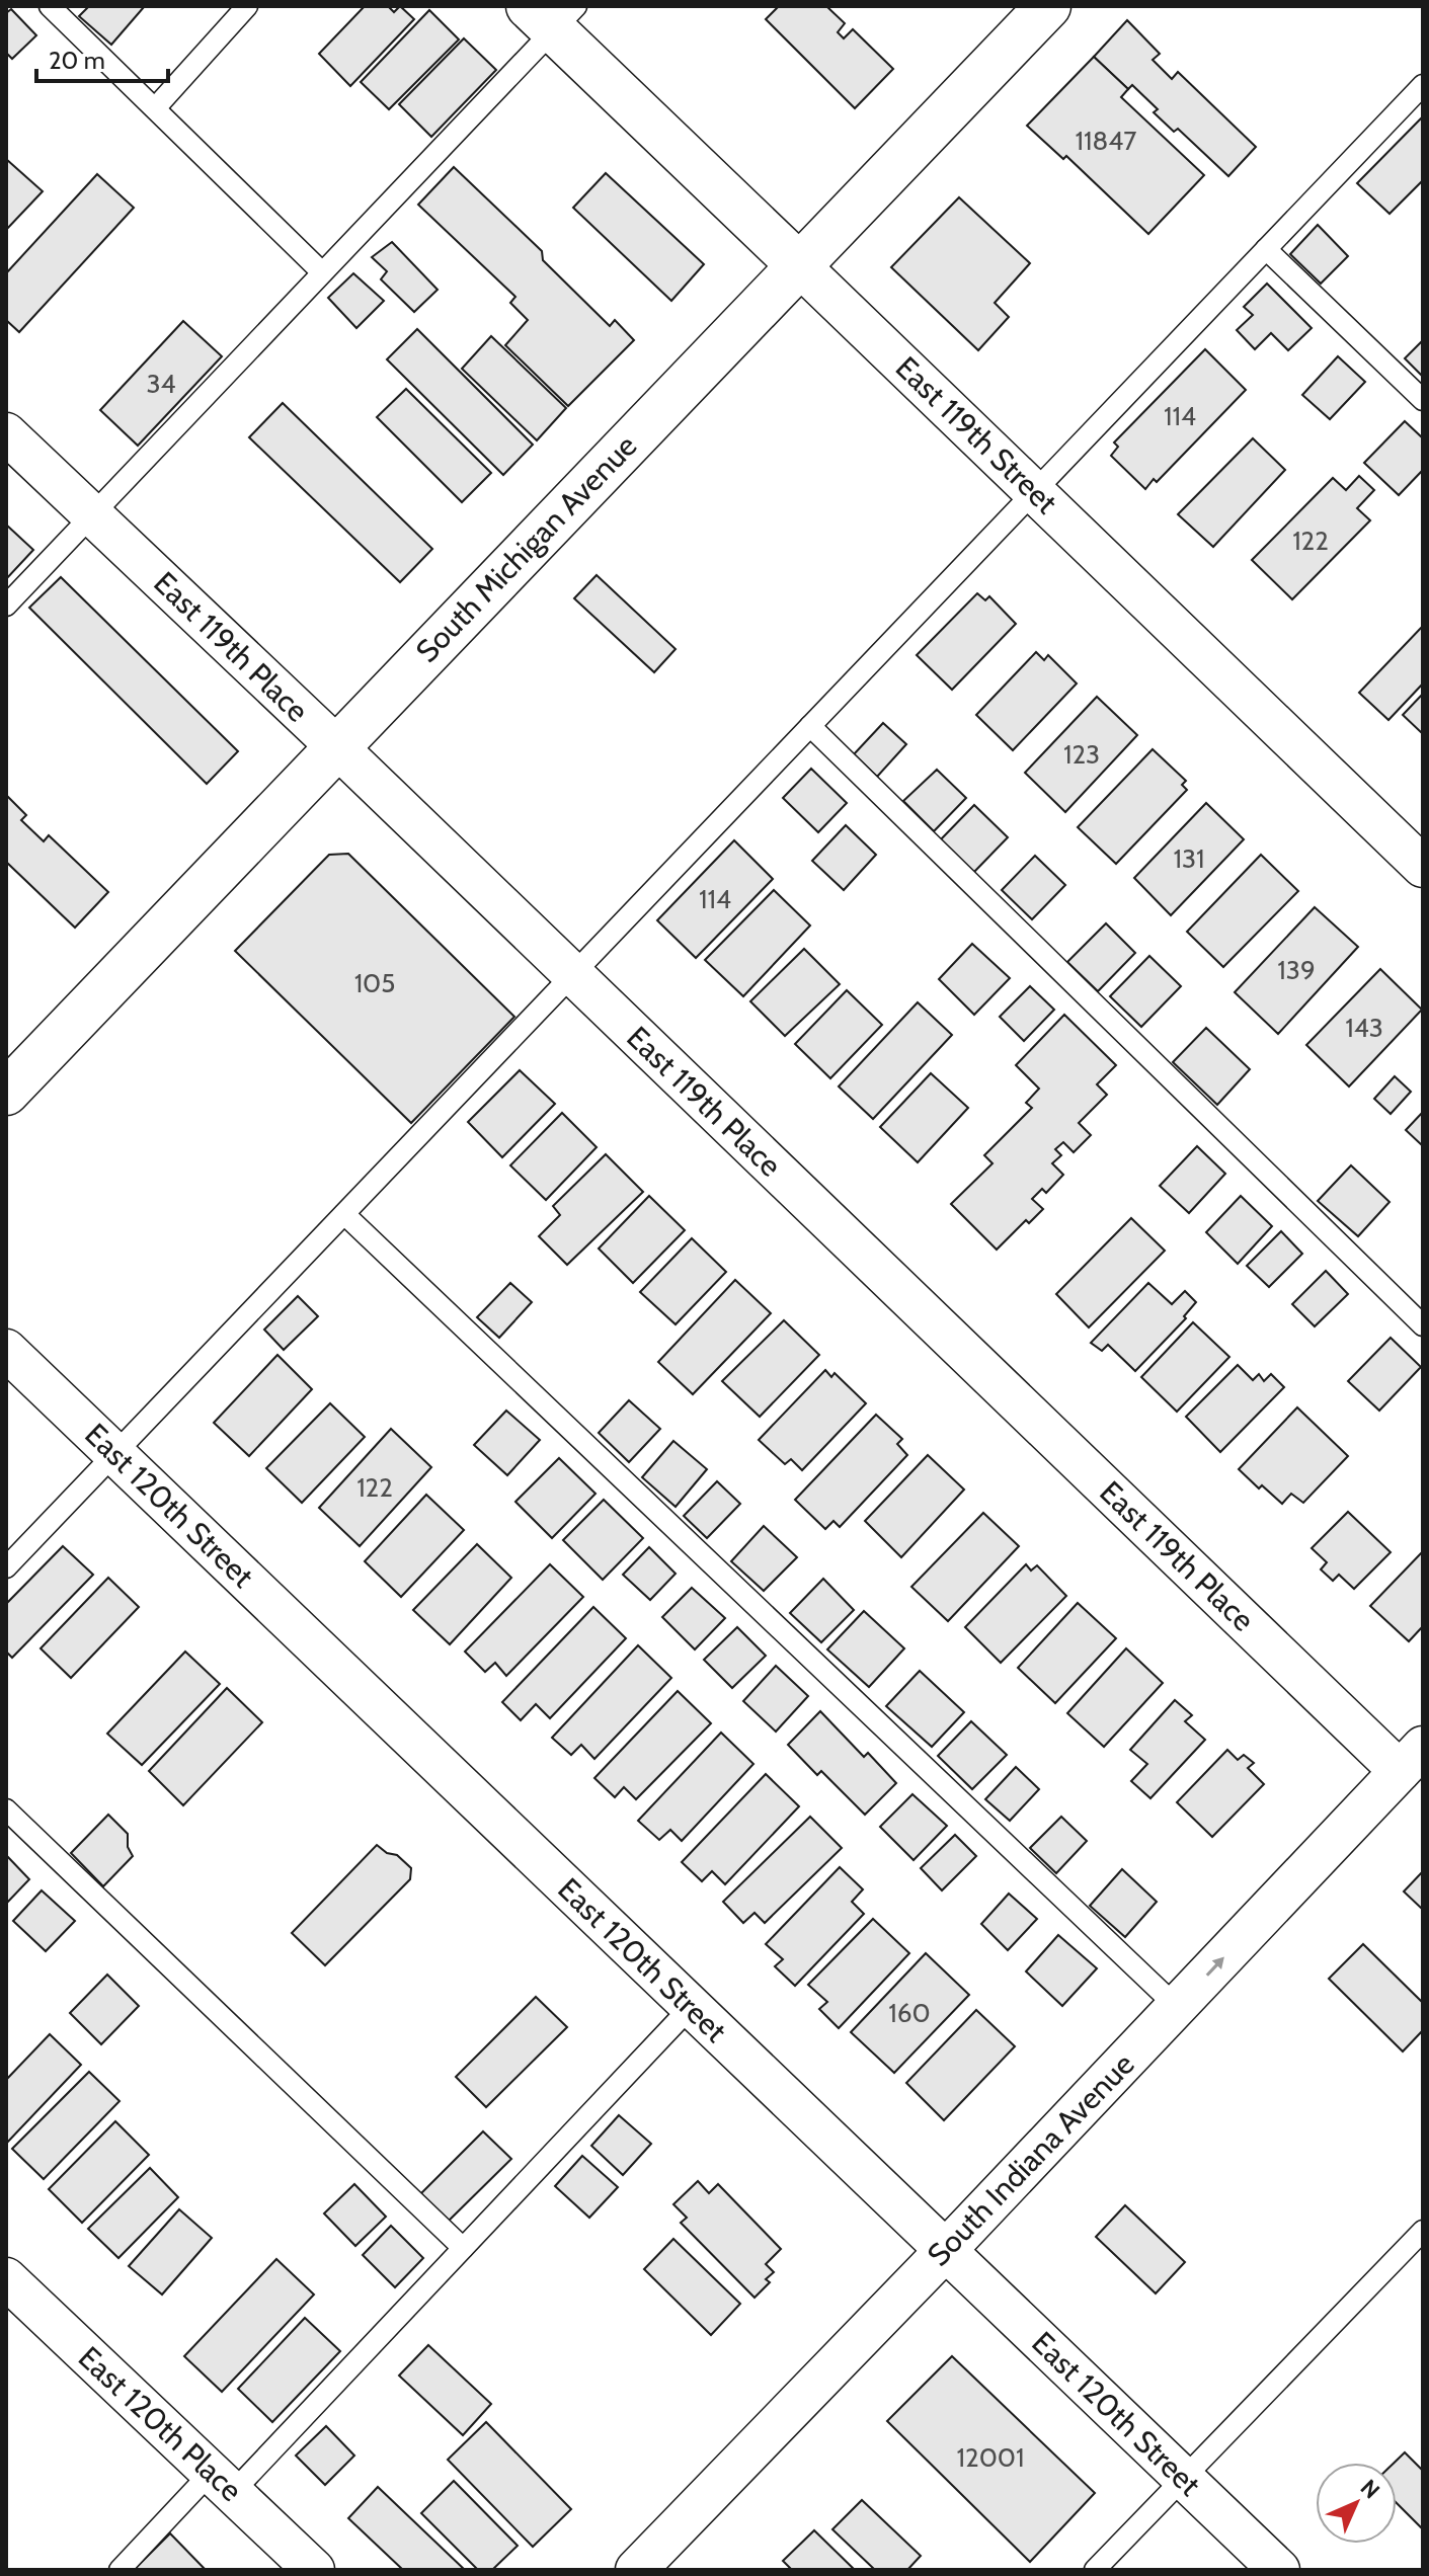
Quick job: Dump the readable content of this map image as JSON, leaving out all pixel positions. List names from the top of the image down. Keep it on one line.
{"streets":{"main road":["East 119th Street","South Michigan Avenue"],"street":["East 119th Place","East 120th Street","South Indiana Avenue","East 120th Place"]},"crossings":[["East 119th Street","South Michigan Avenue"],["South Michigan Avenue","East 119th Place"],["East 119th Place","South Indiana Avenue"],["East 120th Street","South Indiana Avenue"]],"house_numbers":["11847","34","114","122","123","131","114","139","105","143","122","160","12001"],"scale_bar":"20 m","north":"top right"}
